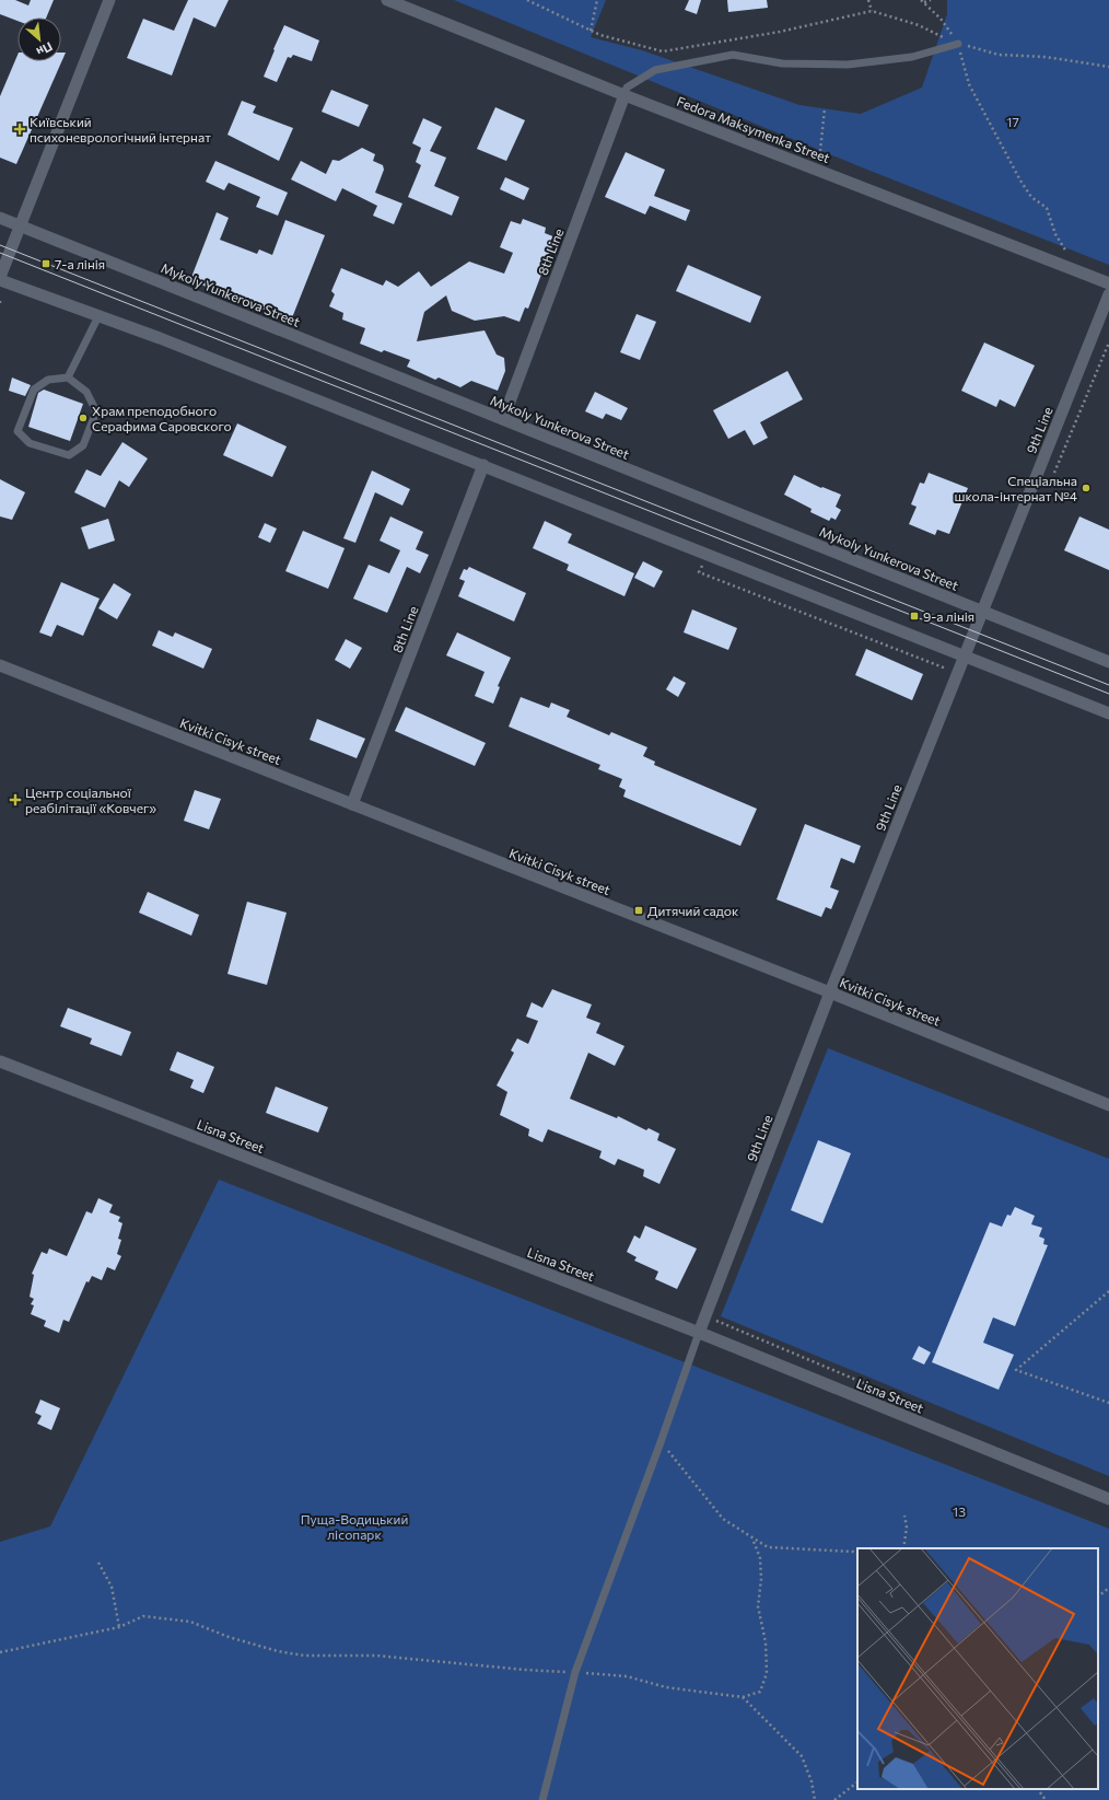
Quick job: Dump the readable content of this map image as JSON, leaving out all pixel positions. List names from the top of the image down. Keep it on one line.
{"streets":{"street":["Fedora Maksymenka Street","8th Line","Mykoly Yunkerova Street","9th Line","Kvitki Cisyk street","Lisna Street"]},"crossings":[["Fedora Maksymenka Street","8th Line"],["8th Line","Mykoly Yunkerova Street"],["8th Line","Kvitki Cisyk street"],["Mykoly Yunkerova Street","9th Line"],["9th Line","Kvitki Cisyk street"],["9th Line","Lisna Street"]],"parks":["17","13","Пуща-Водицький лісопарк"],"places":{"health":["Київський психоневрологічний інтернат","Центр соціальної реабілітації «Ковчег»"],"transit":["7-а лінія","9-а лінія","Дитячий садок"],"other":["Храм преподобного Серафима Саровского","Спеціальна школа-інтернат №4"]},"north":"bottom right"}
